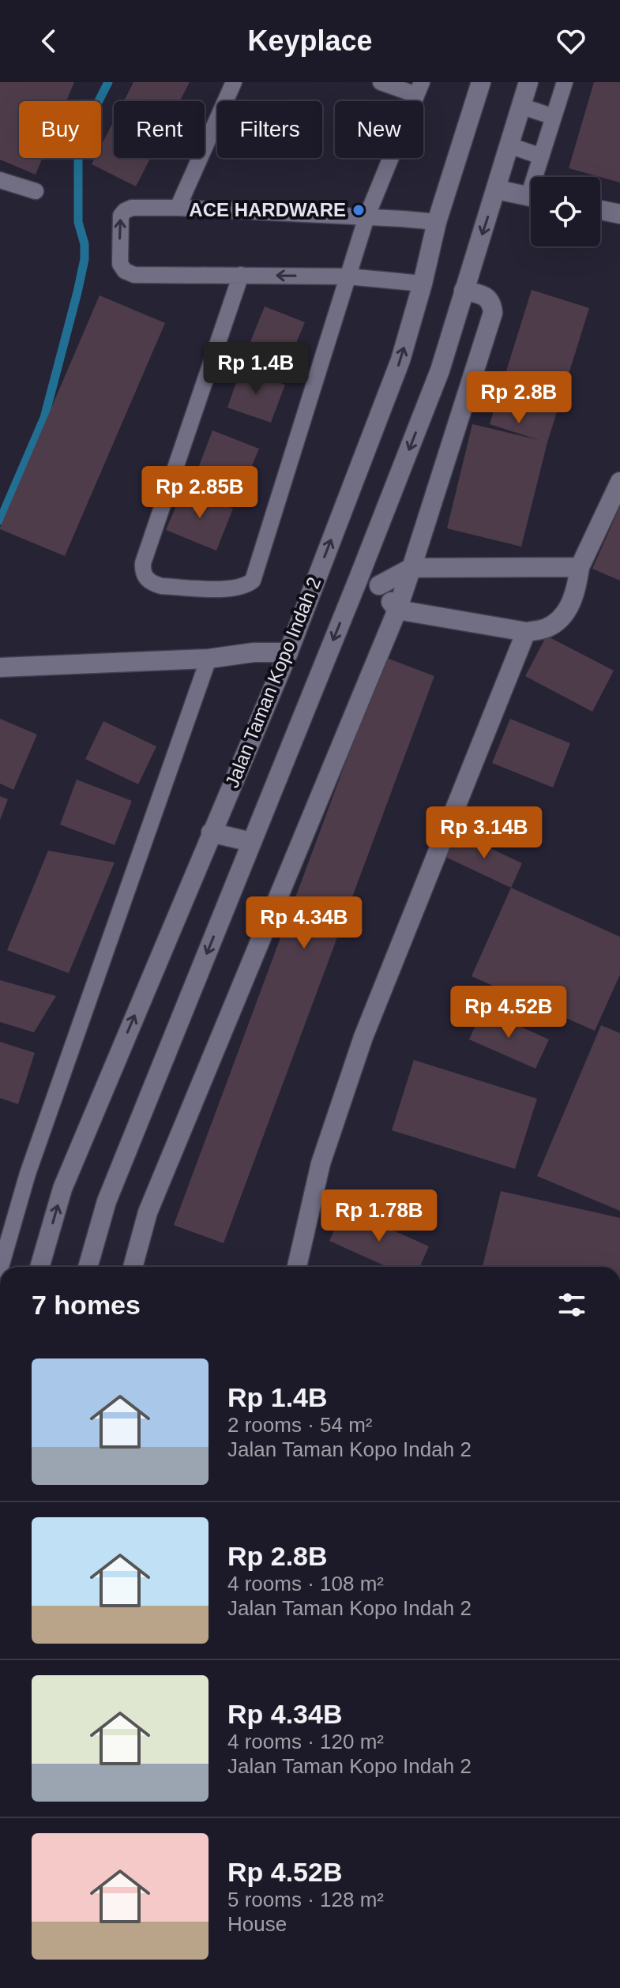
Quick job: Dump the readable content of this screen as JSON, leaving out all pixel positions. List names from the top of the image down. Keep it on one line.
{"streets":{"street":["Jalan Taman Kopo Indah 2"]},"places":["ACE HARDWARE"],"page":{"header":"Keyplace","chip":["Buy","Rent","Filters","New"],"price":["Rp 1.4B","Rp 2.8B","Rp 2.85B","Rp 3.14B","Rp 4.34B","Rp 4.52B","Rp 1.78B"],"heading":"7 homes","list":[{"name":"Rp 1.4B","note":"2 rooms · 54 m² · Jalan Taman Kopo Indah 2"},{"name":"Rp 2.8B","note":"4 rooms · 108 m² · Jalan Taman Kopo Indah 2"},{"name":"Rp 4.34B","note":"4 rooms · 120 m² · Jalan Taman Kopo Indah 2"},{"name":"Rp 4.52B","note":"5 rooms · 128 m² · House"}]}}
